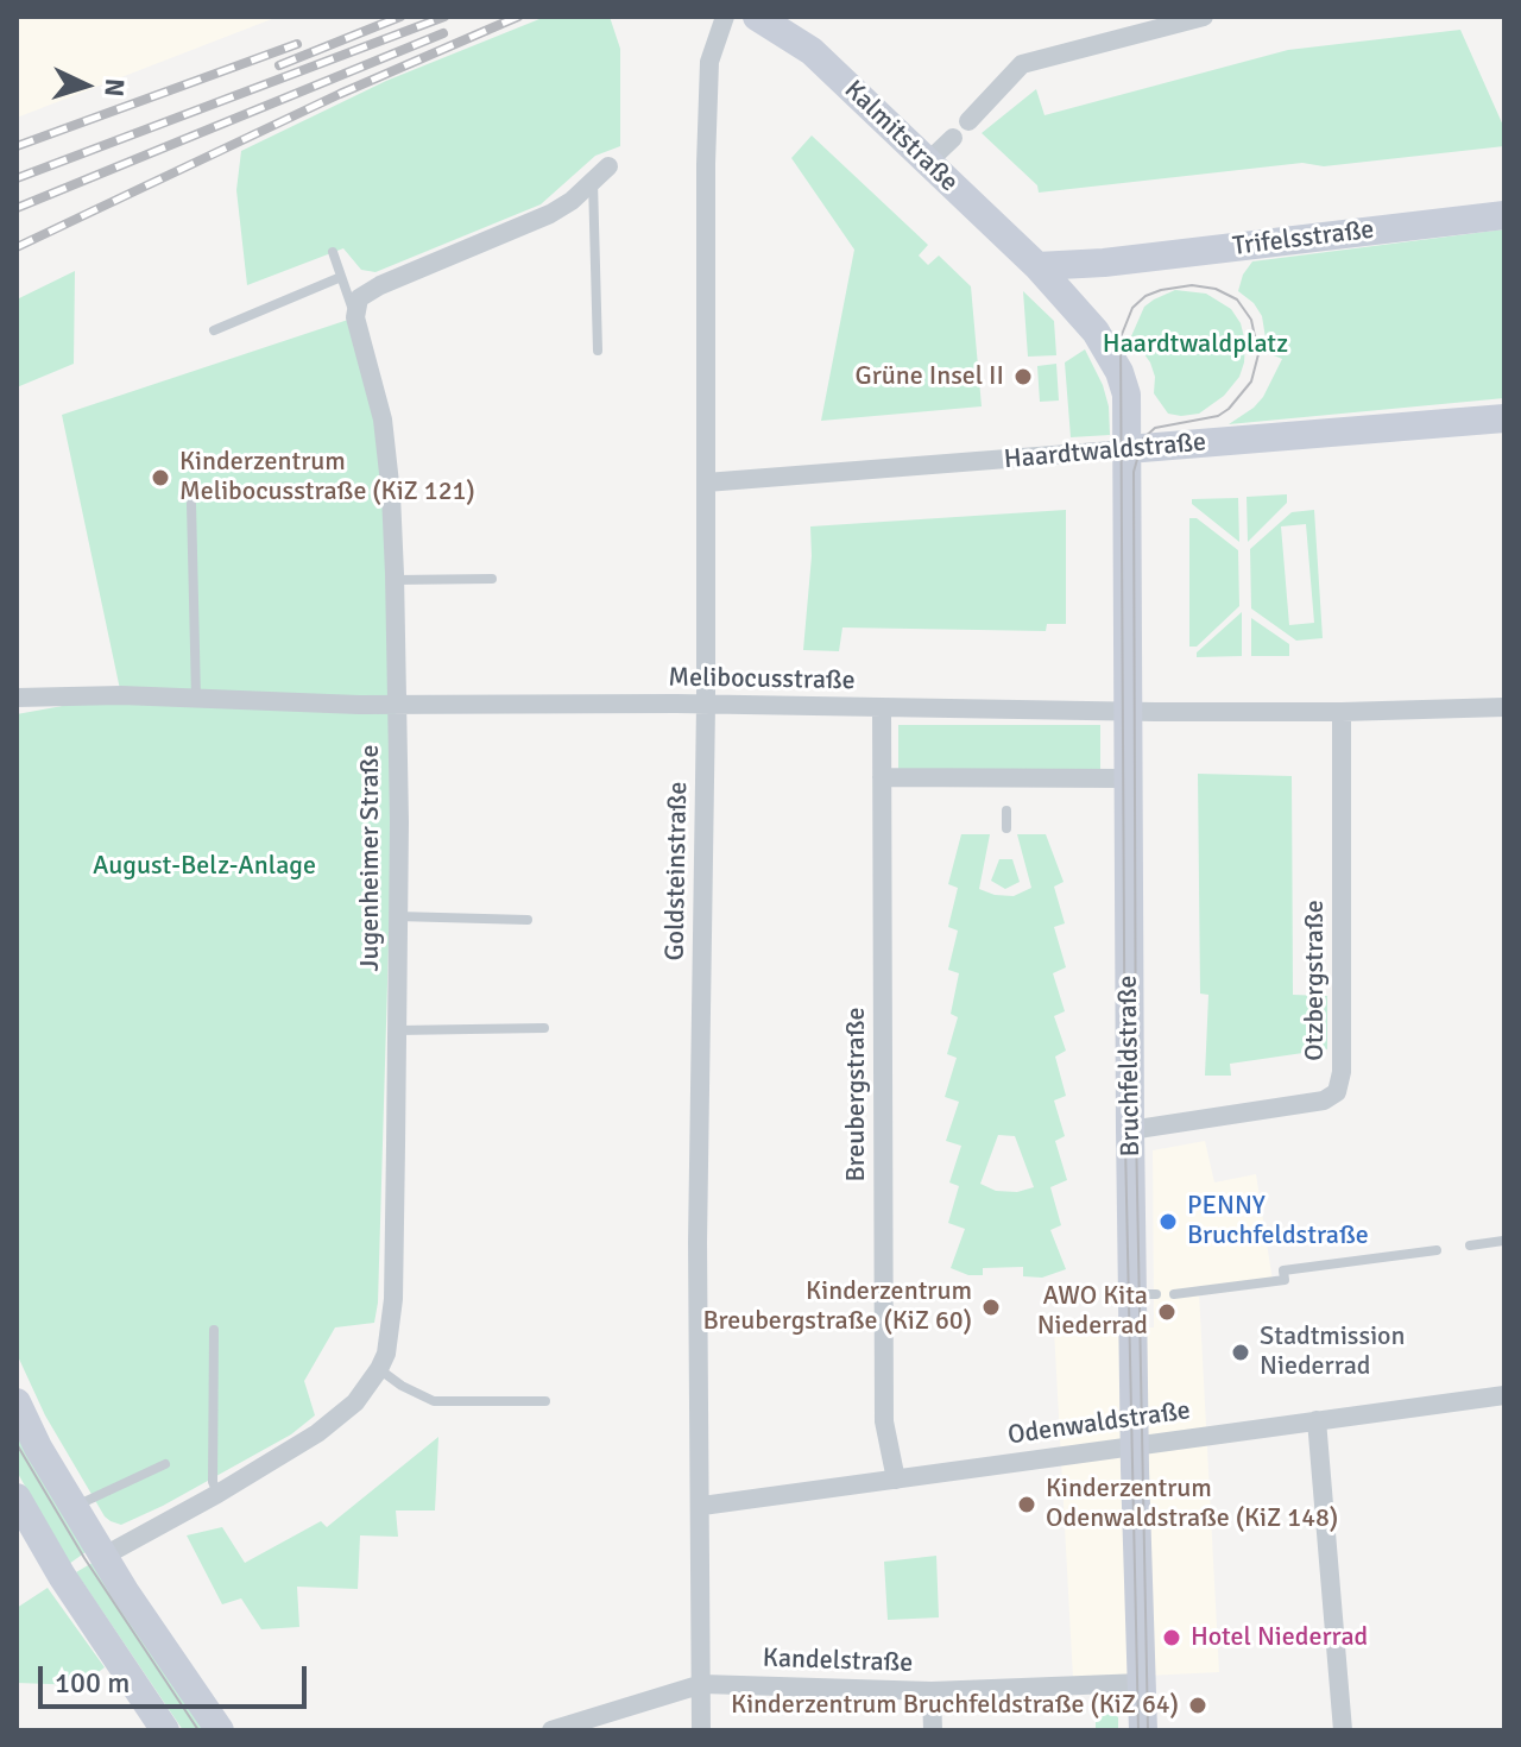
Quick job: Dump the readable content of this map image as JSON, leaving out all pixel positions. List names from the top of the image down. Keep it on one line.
{"streets":{"street":["Kalmitstraße","Trifelsstraße","Haardtwaldstraße","Melibocusstraße","Jugenheimer Straße","Goldsteinstraße","Otzbergstraße","Bruchfeldstraße","Breubergstraße","Odenwaldstraße","Kandelstraße"]},"crossings":[["Kalmitstraße","Trifelsstraße"],["Haardtwaldstraße","Goldsteinstraße"],["Haardtwaldstraße","Bruchfeldstraße"],["Melibocusstraße","Jugenheimer Straße"],["Melibocusstraße","Goldsteinstraße"],["Melibocusstraße","Otzbergstraße"],["Melibocusstraße","Bruchfeldstraße"],["Melibocusstraße","Breubergstraße"],["Goldsteinstraße","Odenwaldstraße"],["Goldsteinstraße","Kandelstraße"],["Otzbergstraße","Bruchfeldstraße"],["Bruchfeldstraße","Odenwaldstraße"],["Breubergstraße","Odenwaldstraße"]],"parks":["Haardtwaldplatz","August-Belz-Anlage"],"places":["Grüne Insel II","Kinderzentrum Melibocusstraße (KiZ 121)","PENNY Bruchfeldstraße","Kinderzentrum Breubergstraße (KiZ 60)","AWO Kita Niederrad","Stadtmission Niederrad","Kinderzentrum Odenwaldstraße (KiZ 148)","Hotel Niederrad","Kinderzentrum Bruchfeldstraße (KiZ 64)"],"scale_bar":"100 m","north":"right"}
